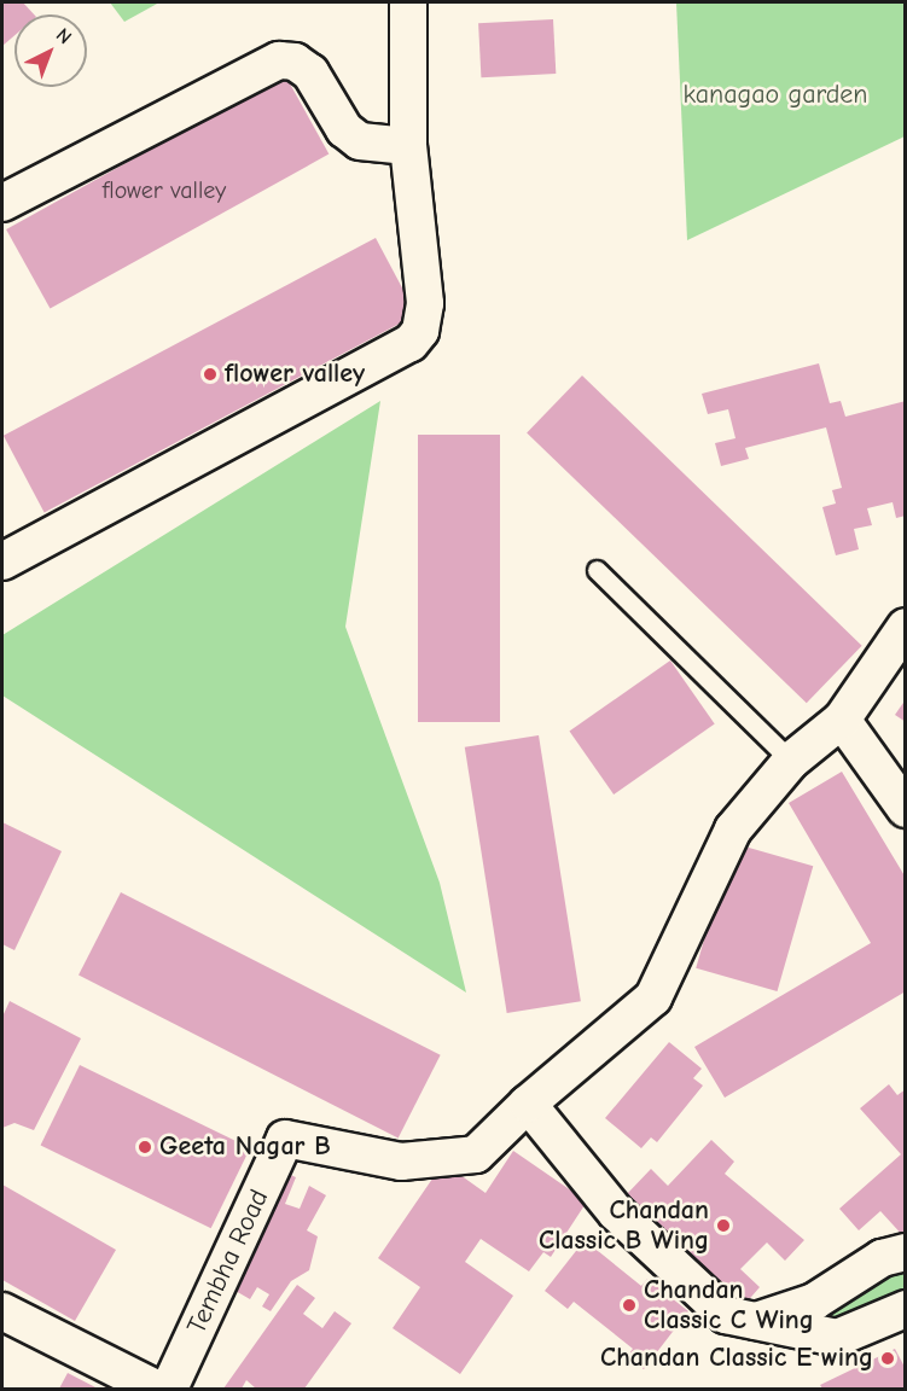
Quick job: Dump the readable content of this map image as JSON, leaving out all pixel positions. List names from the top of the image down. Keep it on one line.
{"streets":{"street":["Tembha Road"]},"parks":["kanagao garden"],"places":["flower valley","Geeta Nagar B","Chandan Classic B Wing","Chandan Classic C Wing","Chandan Classic E wing"],"house_numbers":["flower valley"],"north":"top right"}
